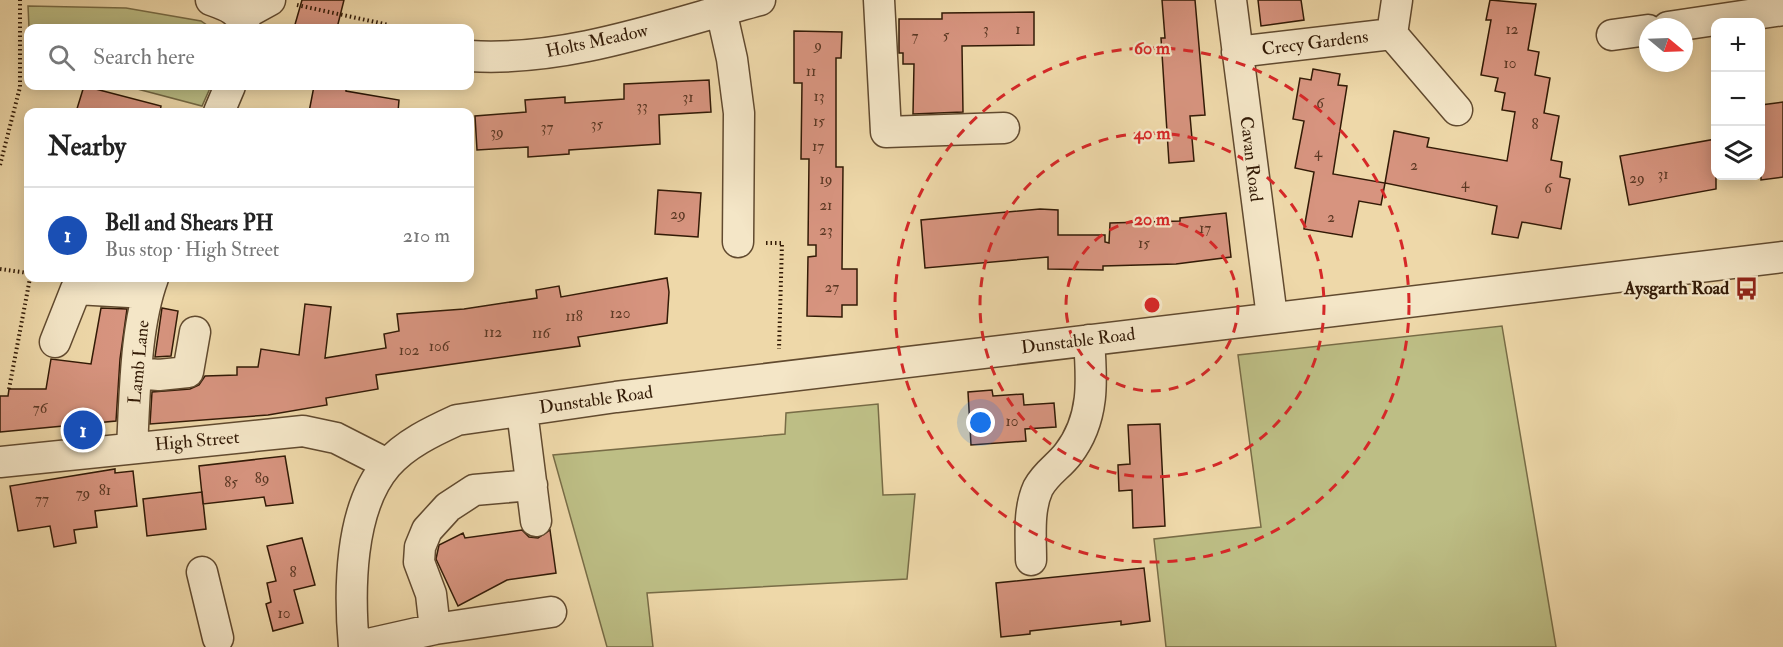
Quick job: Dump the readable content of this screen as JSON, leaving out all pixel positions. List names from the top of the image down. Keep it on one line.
{"streets":{"street":["Holts Meadow","Crecy Gardens","Cavan Road","Dunstable Road","Lamb Lane","High Street"]},"crossings":[["Crecy Gardens","Cavan Road"],["Cavan Road","Dunstable Road"],["Dunstable Road","High Street"],["Lamb Lane","High Street"]],"places":{"bus stop":["Aysgarth Road"]},"house_numbers":["3","1","12","5","7","9","10","11","13","31","6","33","15","35","8","37","39","17","4","2","31","29","19","4","6","21","29","2","17","23","15","27","120","118","112","116","106","102","76","10","89","85","81","79","77","8","10"],"north":"right","page":{"map_buttons":["+","−"],"search":"Search here","heading":"Nearby","list":[{"mark":"1","name":"Bell and Shears PH","note":"Bus stop · High Street","value":"210 m"}],"pins":"1"},"rings":["60 m","40 m","20 m"]}
